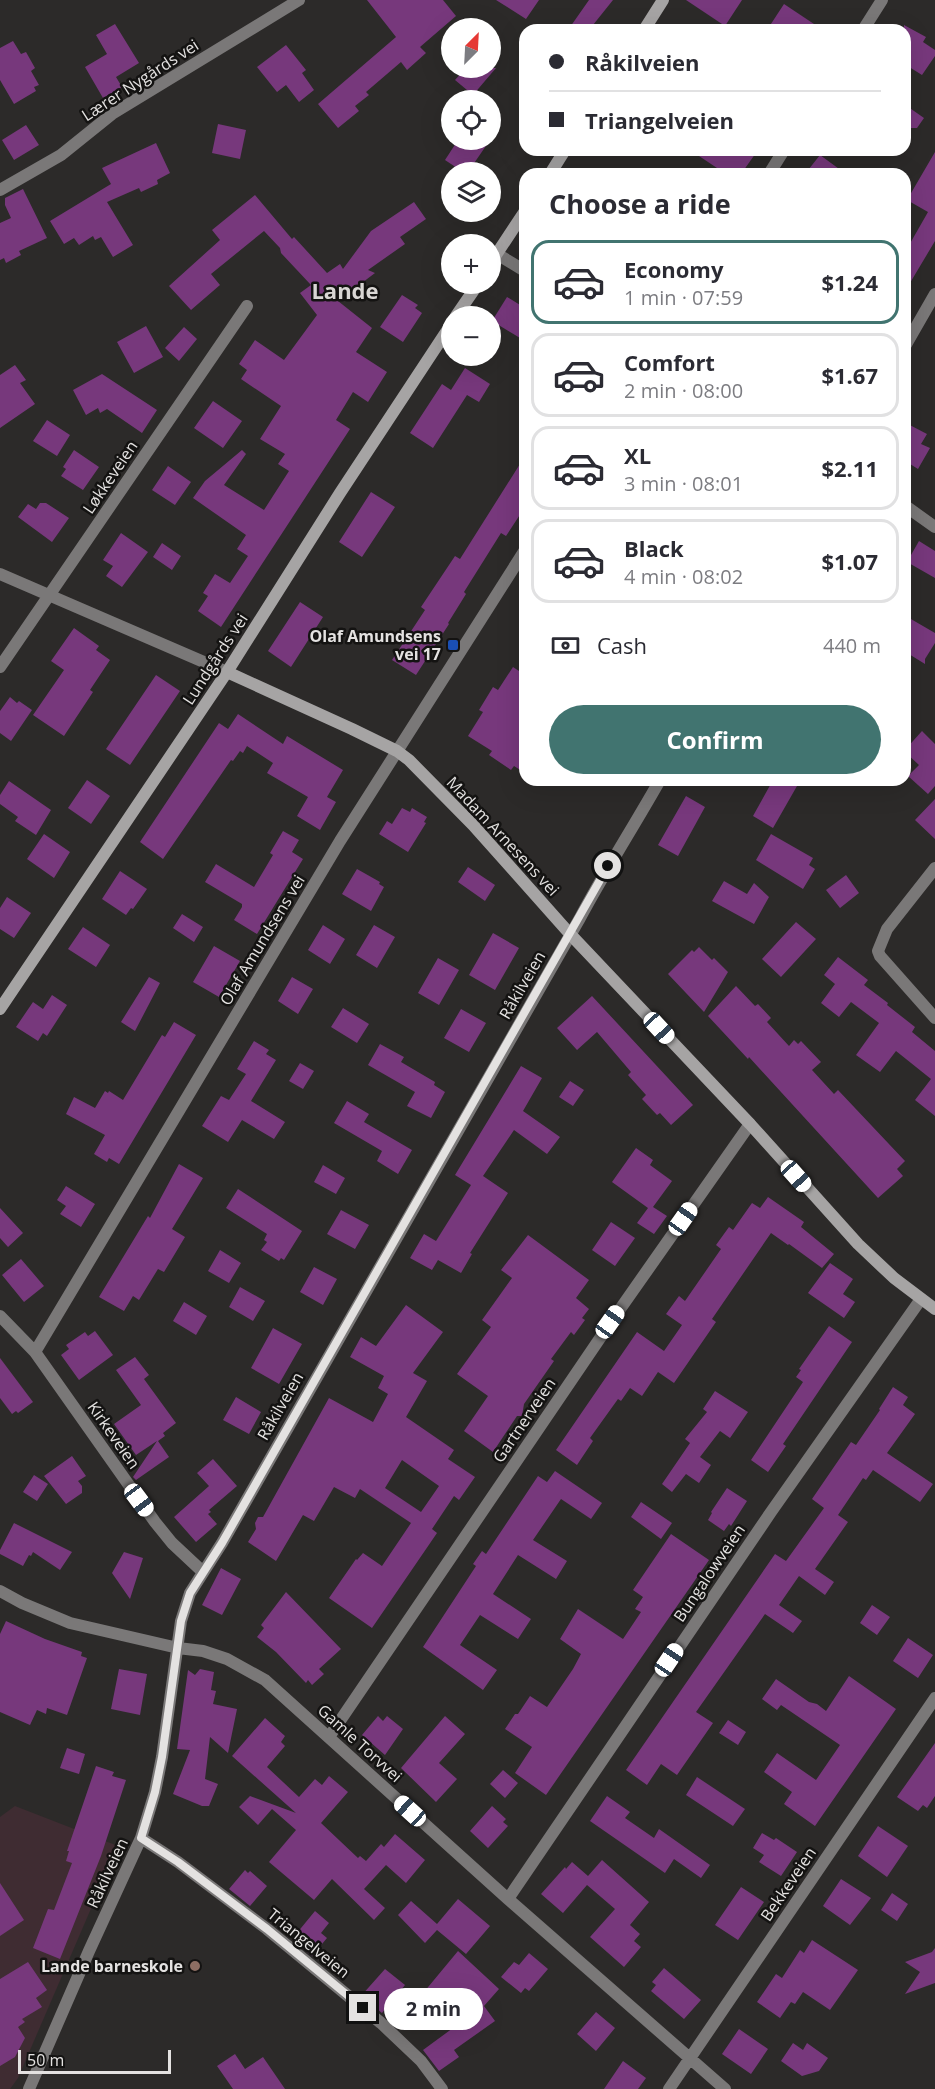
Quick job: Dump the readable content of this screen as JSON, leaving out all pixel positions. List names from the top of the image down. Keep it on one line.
{"streets":{"street":["Lærer Nygårds vei","Løkkeveien","Lundgårds vei","Madam Arnesens vei","Olaf Amundsens vei","Råkilveien","Gartnerveien","Kirkeveien","Bungalowveien","Gamle Torvvei","Bekkeveien","Triangelveien"]},"crossings":[["Løkkeveien","Madam Arnesens vei"],["Lundgårds vei","Madam Arnesens vei"],["Madam Arnesens vei","Olaf Amundsens vei"],["Madam Arnesens vei","Råkilveien"],["Madam Arnesens vei","Gartnerveien"],["Madam Arnesens vei","Bungalowveien"],["Olaf Amundsens vei","Kirkeveien"],["Råkilveien","Kirkeveien"],["Råkilveien","Gamle Torvvei"],["Råkilveien","Triangelveien"],["Gartnerveien","Gamle Torvvei"],["Bungalowveien","Gamle Torvvei"],["Gamle Torvvei","Bekkeveien"]],"districts":["Lande"],"places":{"transit":["Olaf Amundsens vei 17"],"other":["Lande barneskole"]},"scale_bar":"50 m","north":"top right","page":{"map_buttons":["+","−"],"banner":["Råkilveien","Triangelveien"],"heading":"Choose a ride","list":[{"name":"Economy","note":"1 min · 07:59","value":"$1.24"},{"name":"Comfort","note":"2 min · 08:00","value":"$1.67"},{"name":"XL","note":"3 min · 08:01","value":"$2.11"},{"name":"Black","note":"4 min · 08:02","value":"$1.07"}],"pay":["Cash","440 m"],"buttons":"Confirm","bubble":"2 min","scale":"50 m"}}
